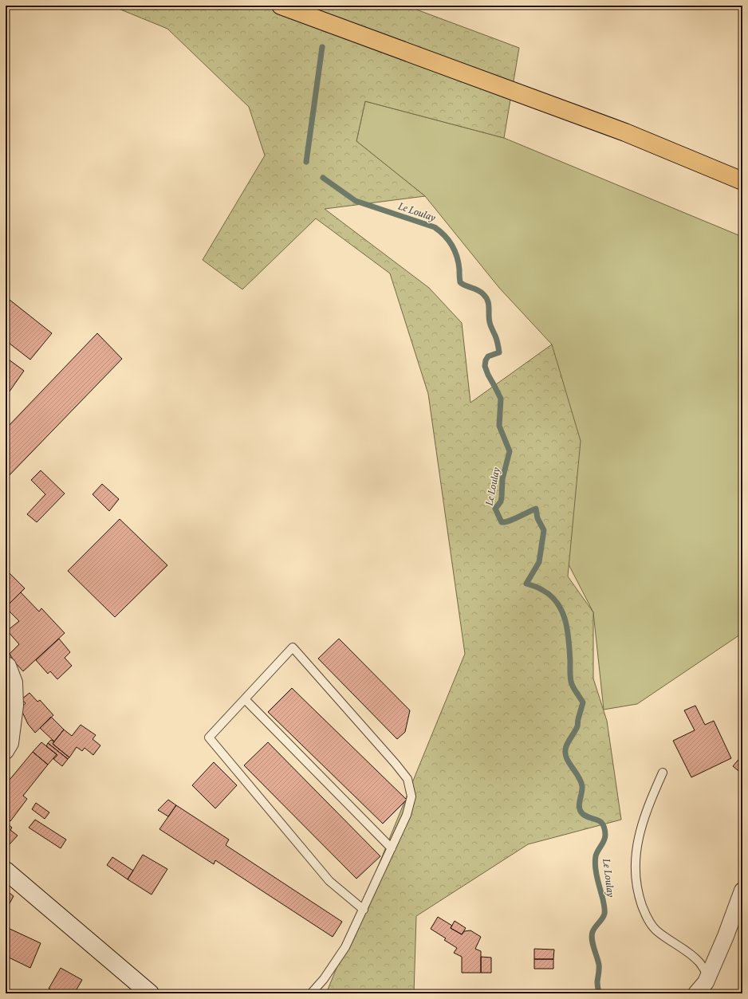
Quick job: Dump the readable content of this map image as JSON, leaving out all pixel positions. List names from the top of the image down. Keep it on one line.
{"water":["Le Loulay"]}
